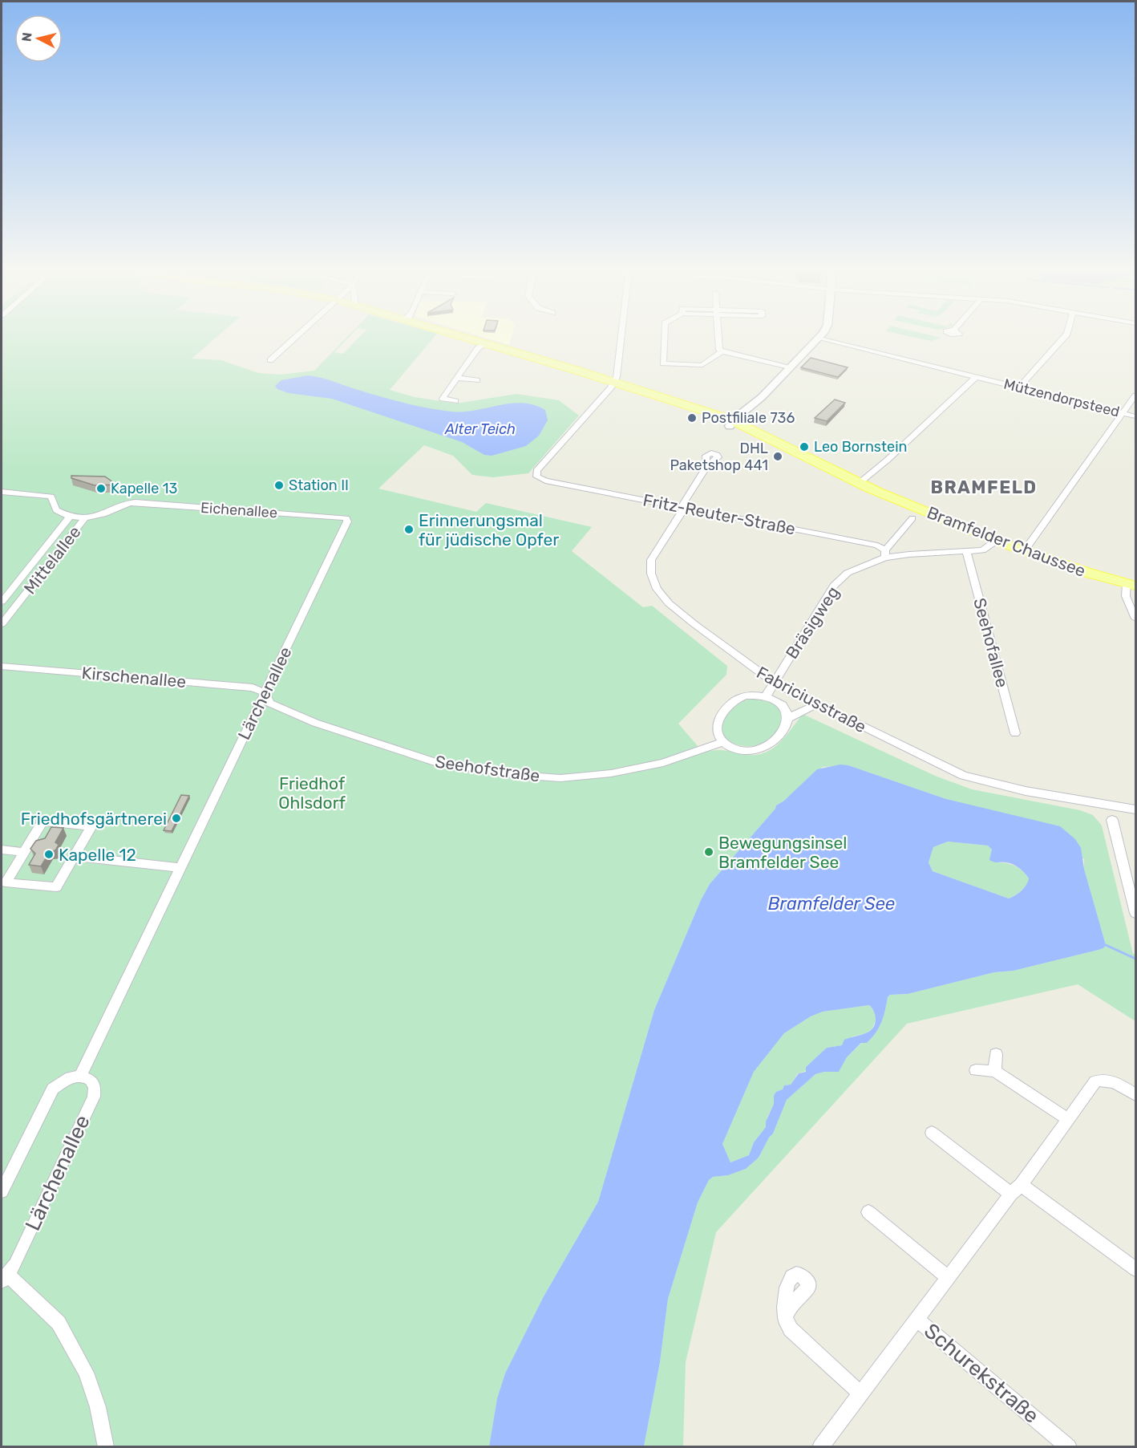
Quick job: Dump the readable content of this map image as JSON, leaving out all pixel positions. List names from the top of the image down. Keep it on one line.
{"streets":{"main road":["Bramfelder Chaussee"],"street":["Mützendorpsteed","Eichenallee","Fritz-Reuter-Straße","Mittelallee","Bräsigweg","Seehofallee","Kirschenallee","Lärchenallee","Fabriciusstraße","Seehofstraße","Schurekstraße"]},"crossings":[["Eichenallee","Mittelallee"],["Eichenallee","Lärchenallee"],["Fritz-Reuter-Straße","Bramfelder Chaussee"],["Fritz-Reuter-Straße","Bräsigweg"],["Fritz-Reuter-Straße","Fabriciusstraße"],["Bramfelder Chaussee","Bräsigweg"],["Bräsigweg","Seehofallee"],["Bräsigweg","Fabriciusstraße"],["Bräsigweg","Seehofstraße"],["Kirschenallee","Lärchenallee"],["Kirschenallee","Seehofstraße"],["Lärchenallee","Seehofstraße"]],"districts":["BRAMFELD"],"water":["Alter Teich","Bramfelder See"],"parks":["Friedhof Ohlsdorf"],"places":["Postfiliale 736","Leo Bornstein","DHL Paketshop 441","Station II","Kapelle 13","Erinnerungsmal für jüdische Opfer","Friedhofsgärtnerei","Bewegungsinsel Bramfelder See","Kapelle 12"],"north":"left"}
